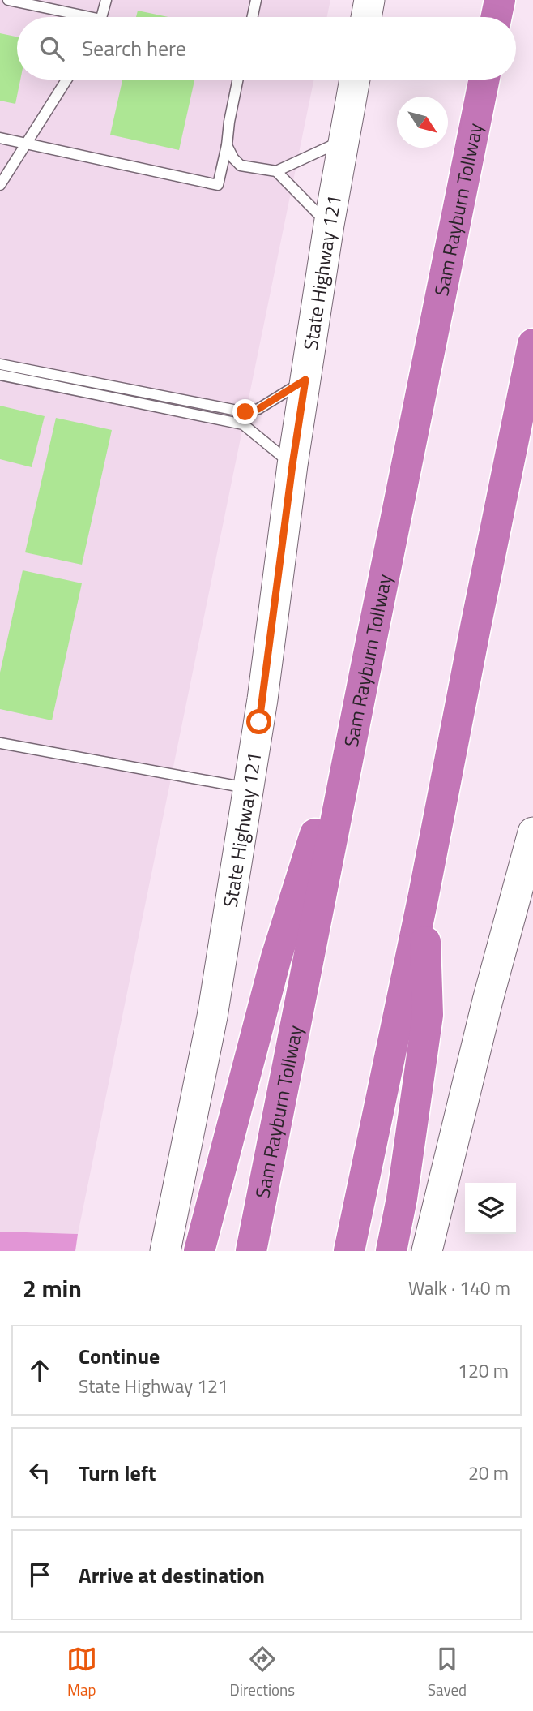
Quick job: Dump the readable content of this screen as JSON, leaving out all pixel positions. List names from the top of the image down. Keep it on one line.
{"streets":{"highway":["Sam Rayburn Tollway"],"main road":["State Highway 121"]},"north":"bottom right","page":{"search":"Search here","heading":["2 min","Walk · 140 m"],"list":[["Continue","State Highway 121","120 m"],["Turn left","20 m"],"Arrive at destination"],"nav":["Map","Directions","Saved"]}}
